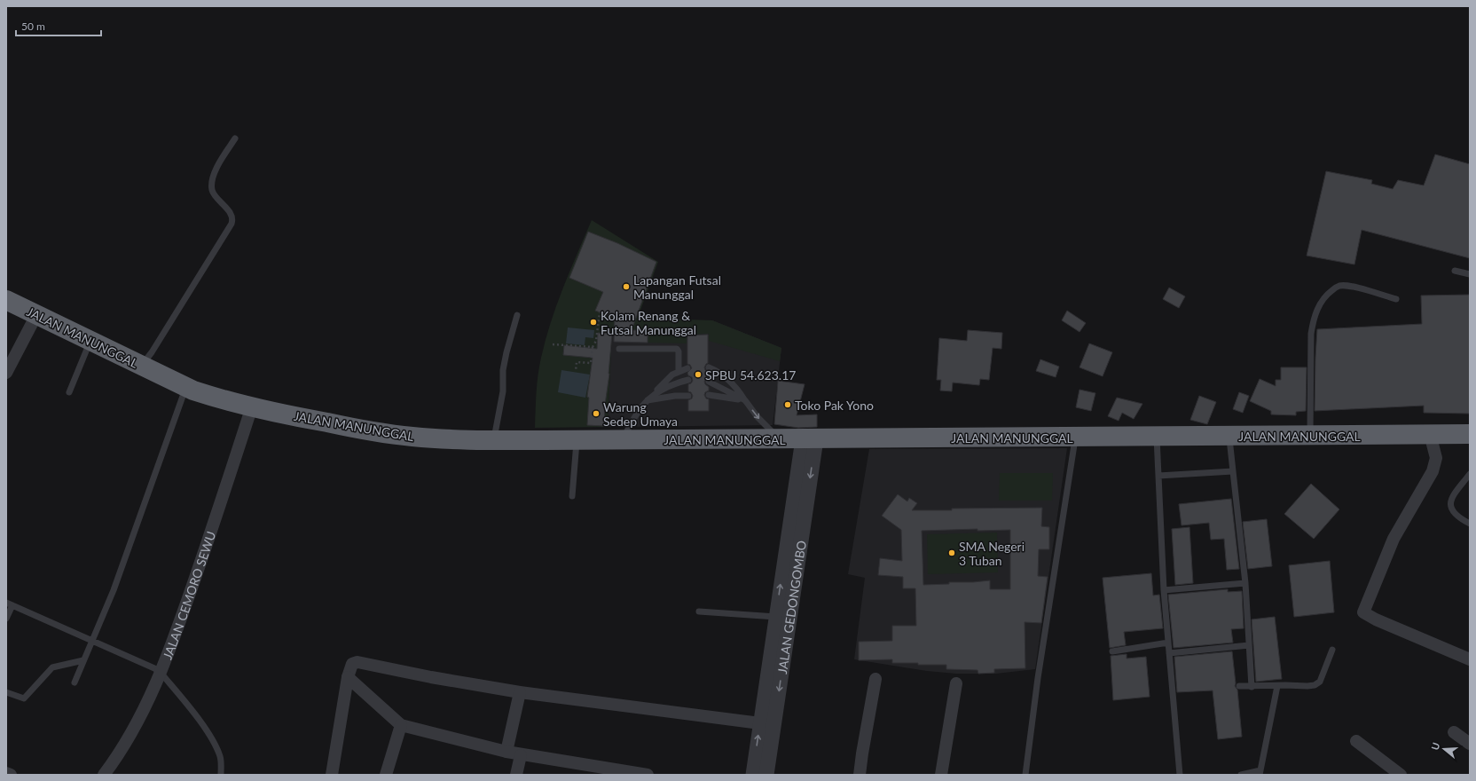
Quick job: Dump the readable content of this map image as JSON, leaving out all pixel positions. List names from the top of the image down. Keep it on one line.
{"streets":{"highway":["JALAN MANUNGGAL"],"street":["JALAN CEMORO SEWU","JALAN GEDONGOMBO"]},"crossings":[["JALAN MANUNGGAL","JALAN CEMORO SEWU"],["JALAN MANUNGGAL","JALAN GEDONGOMBO"]],"places":["Lapangan Futsal Manunggal","Kolam Renang & Futsal Manunggal","SPBU 54.623.17","Toko Pak Yono","Warung Sedep Umaya","SMA Negeri 3 Tuban"],"scale_bar":"50 m","north":"left"}
